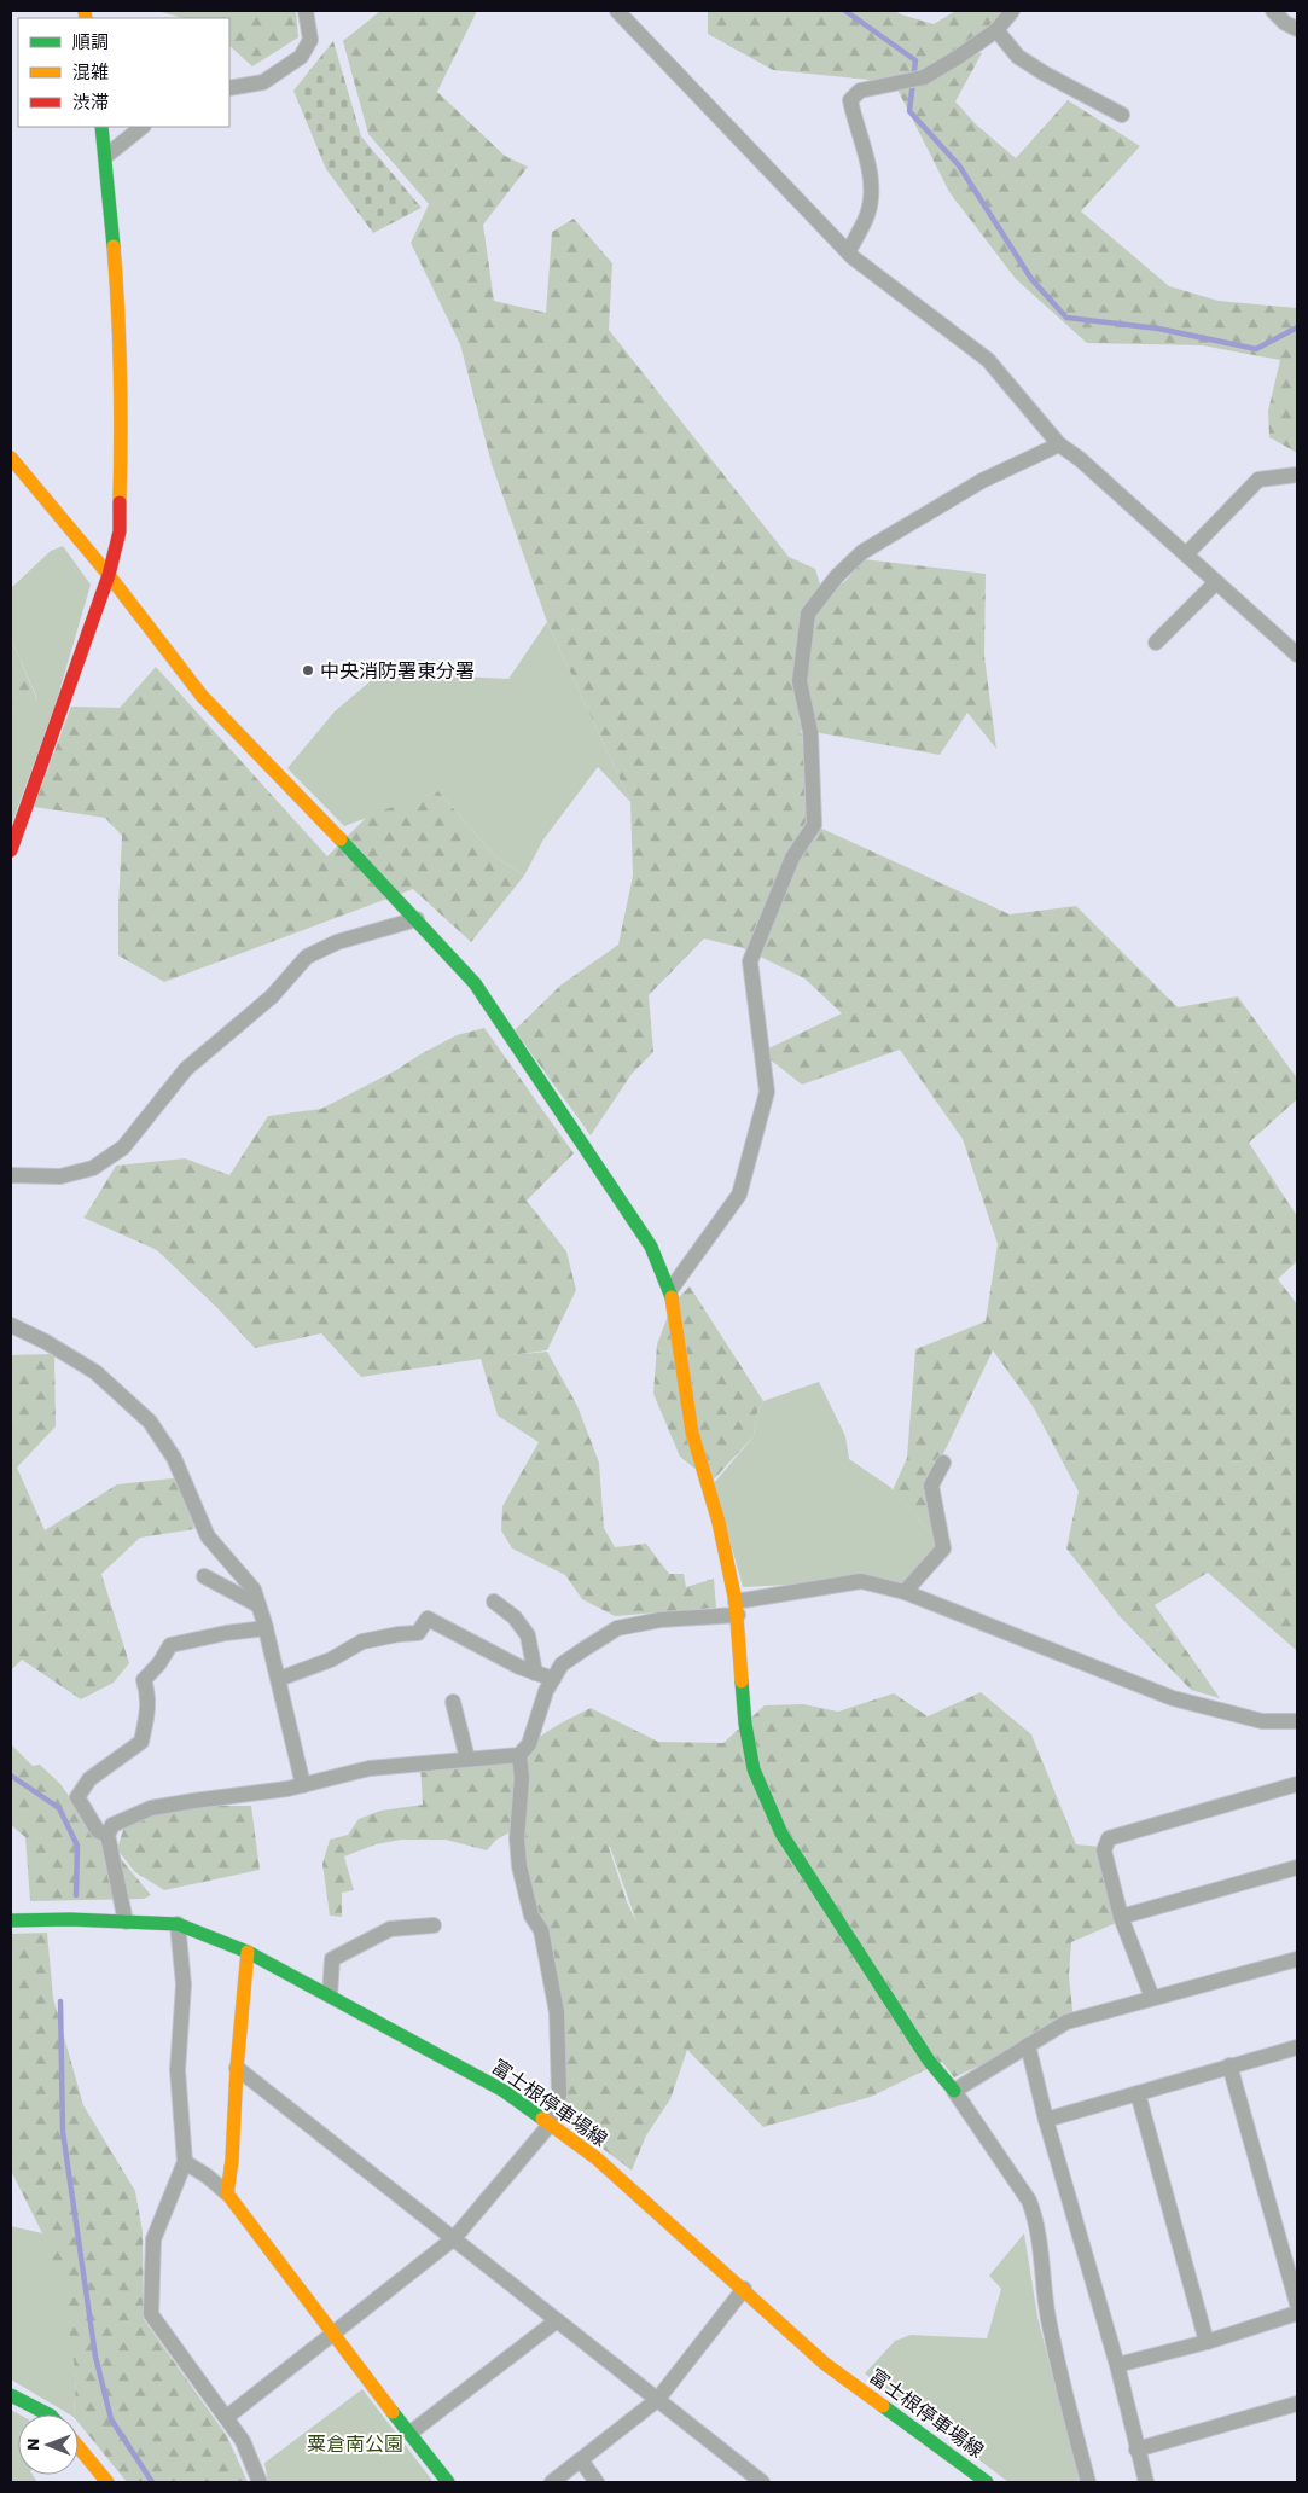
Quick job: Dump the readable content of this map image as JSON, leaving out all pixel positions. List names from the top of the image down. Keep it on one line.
{"streets":{"street":["富士根停車場線"]},"parks":["粟倉南公園"],"places":["中央消防署東分署"],"legend":["順調","混雑","渋滞"],"north":"left"}
